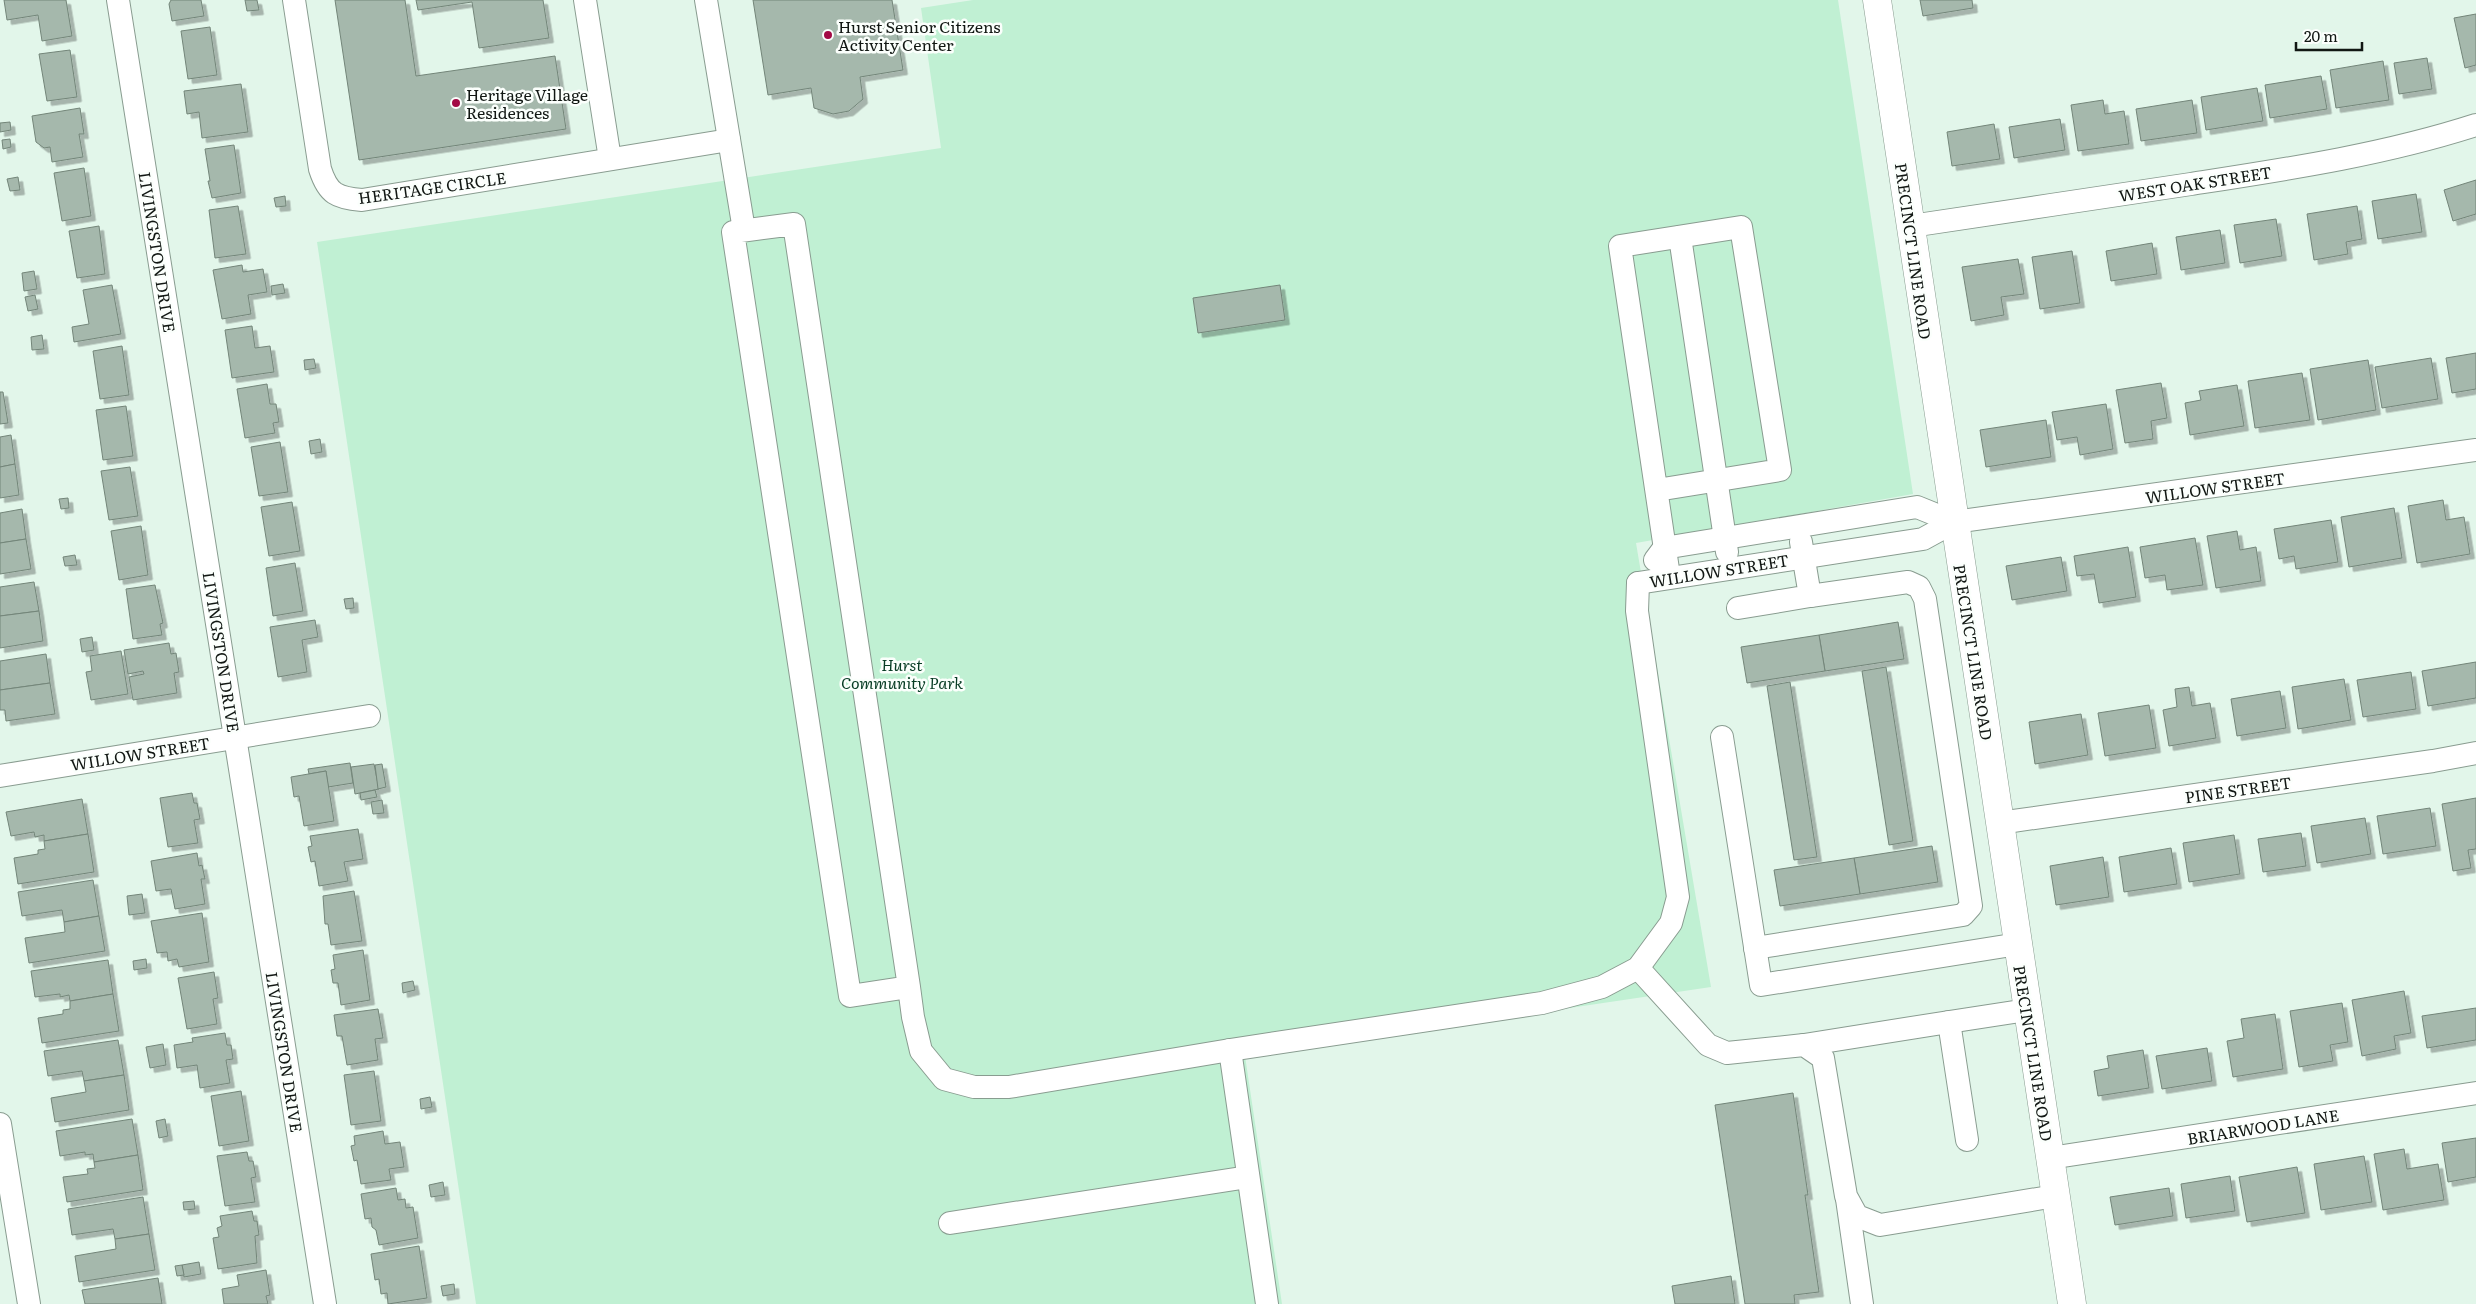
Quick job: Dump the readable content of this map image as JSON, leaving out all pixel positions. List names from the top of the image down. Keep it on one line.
{"streets":{"main road":["PRECINCT LINE ROAD"],"street":["WEST OAK STREET","HERITAGE CIRCLE","LIVINGSTON DRIVE","WILLOW STREET","PINE STREET","BRIARWOOD LANE"]},"crossings":[["WEST OAK STREET","PRECINCT LINE ROAD"],["PRECINCT LINE ROAD","WILLOW STREET"],["PRECINCT LINE ROAD","PINE STREET"],["PRECINCT LINE ROAD","BRIARWOOD LANE"],["LIVINGSTON DRIVE","WILLOW STREET"]],"parks":["Hurst Community Park"],"places":["Hurst Senior Citizens Activity Center","Heritage Village Residences"],"scale_bar":"20 m"}
